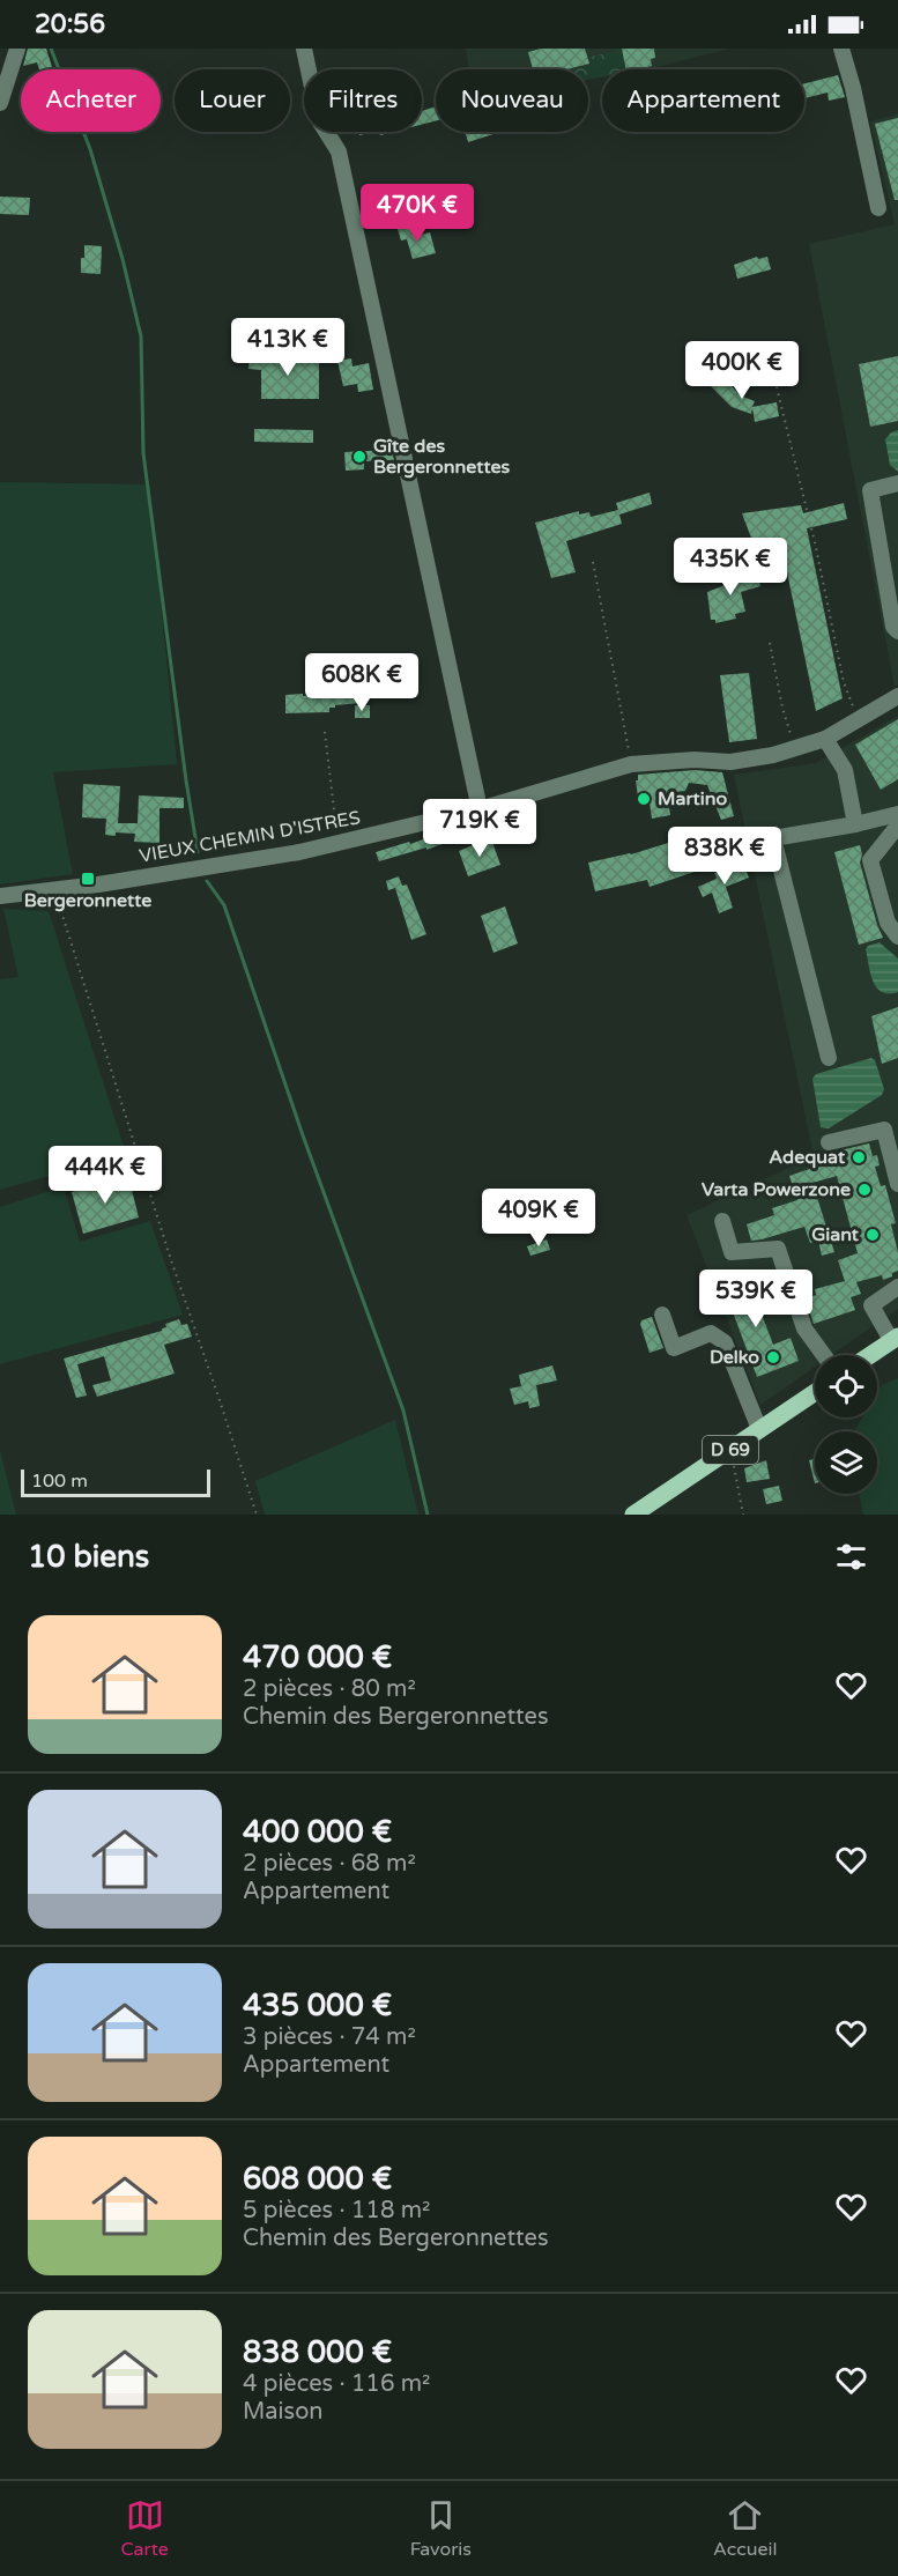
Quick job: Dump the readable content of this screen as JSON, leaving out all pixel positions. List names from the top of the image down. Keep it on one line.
{"streets":{"main road":["D 69"],"street":["VIEUX CHEMIN D'ISTRES"]},"places":{"other":["Gîte des Bergeronnettes","Martino","Adequat","Varta Powerzone","Giant","Delko"],"transit":["Bergeronnette"]},"scale_bar":"100 m","page":{"status":"20:56","chip":["Acheter","Louer","Filtres","Nouveau","Appartement"],"price":["470K €","413K €","400K €","435K €","608K €","719K €","838K €","444K €","409K €","539K €"],"scale":"100 m","heading":"10 biens","list":[{"name":"470 000 €","note":"2 pièces · 80 m² · Chemin des Bergeronnettes"},{"name":"400 000 €","note":"2 pièces · 68 m² · Appartement"},{"name":"435 000 €","note":"3 pièces · 74 m² · Appartement"},{"name":"608 000 €","note":"5 pièces · 118 m² · Chemin des Bergeronnettes"},{"name":"838 000 €","note":"4 pièces · 116 m² · Maison"}],"tabs":["Carte","Favoris","Accueil"]}}
